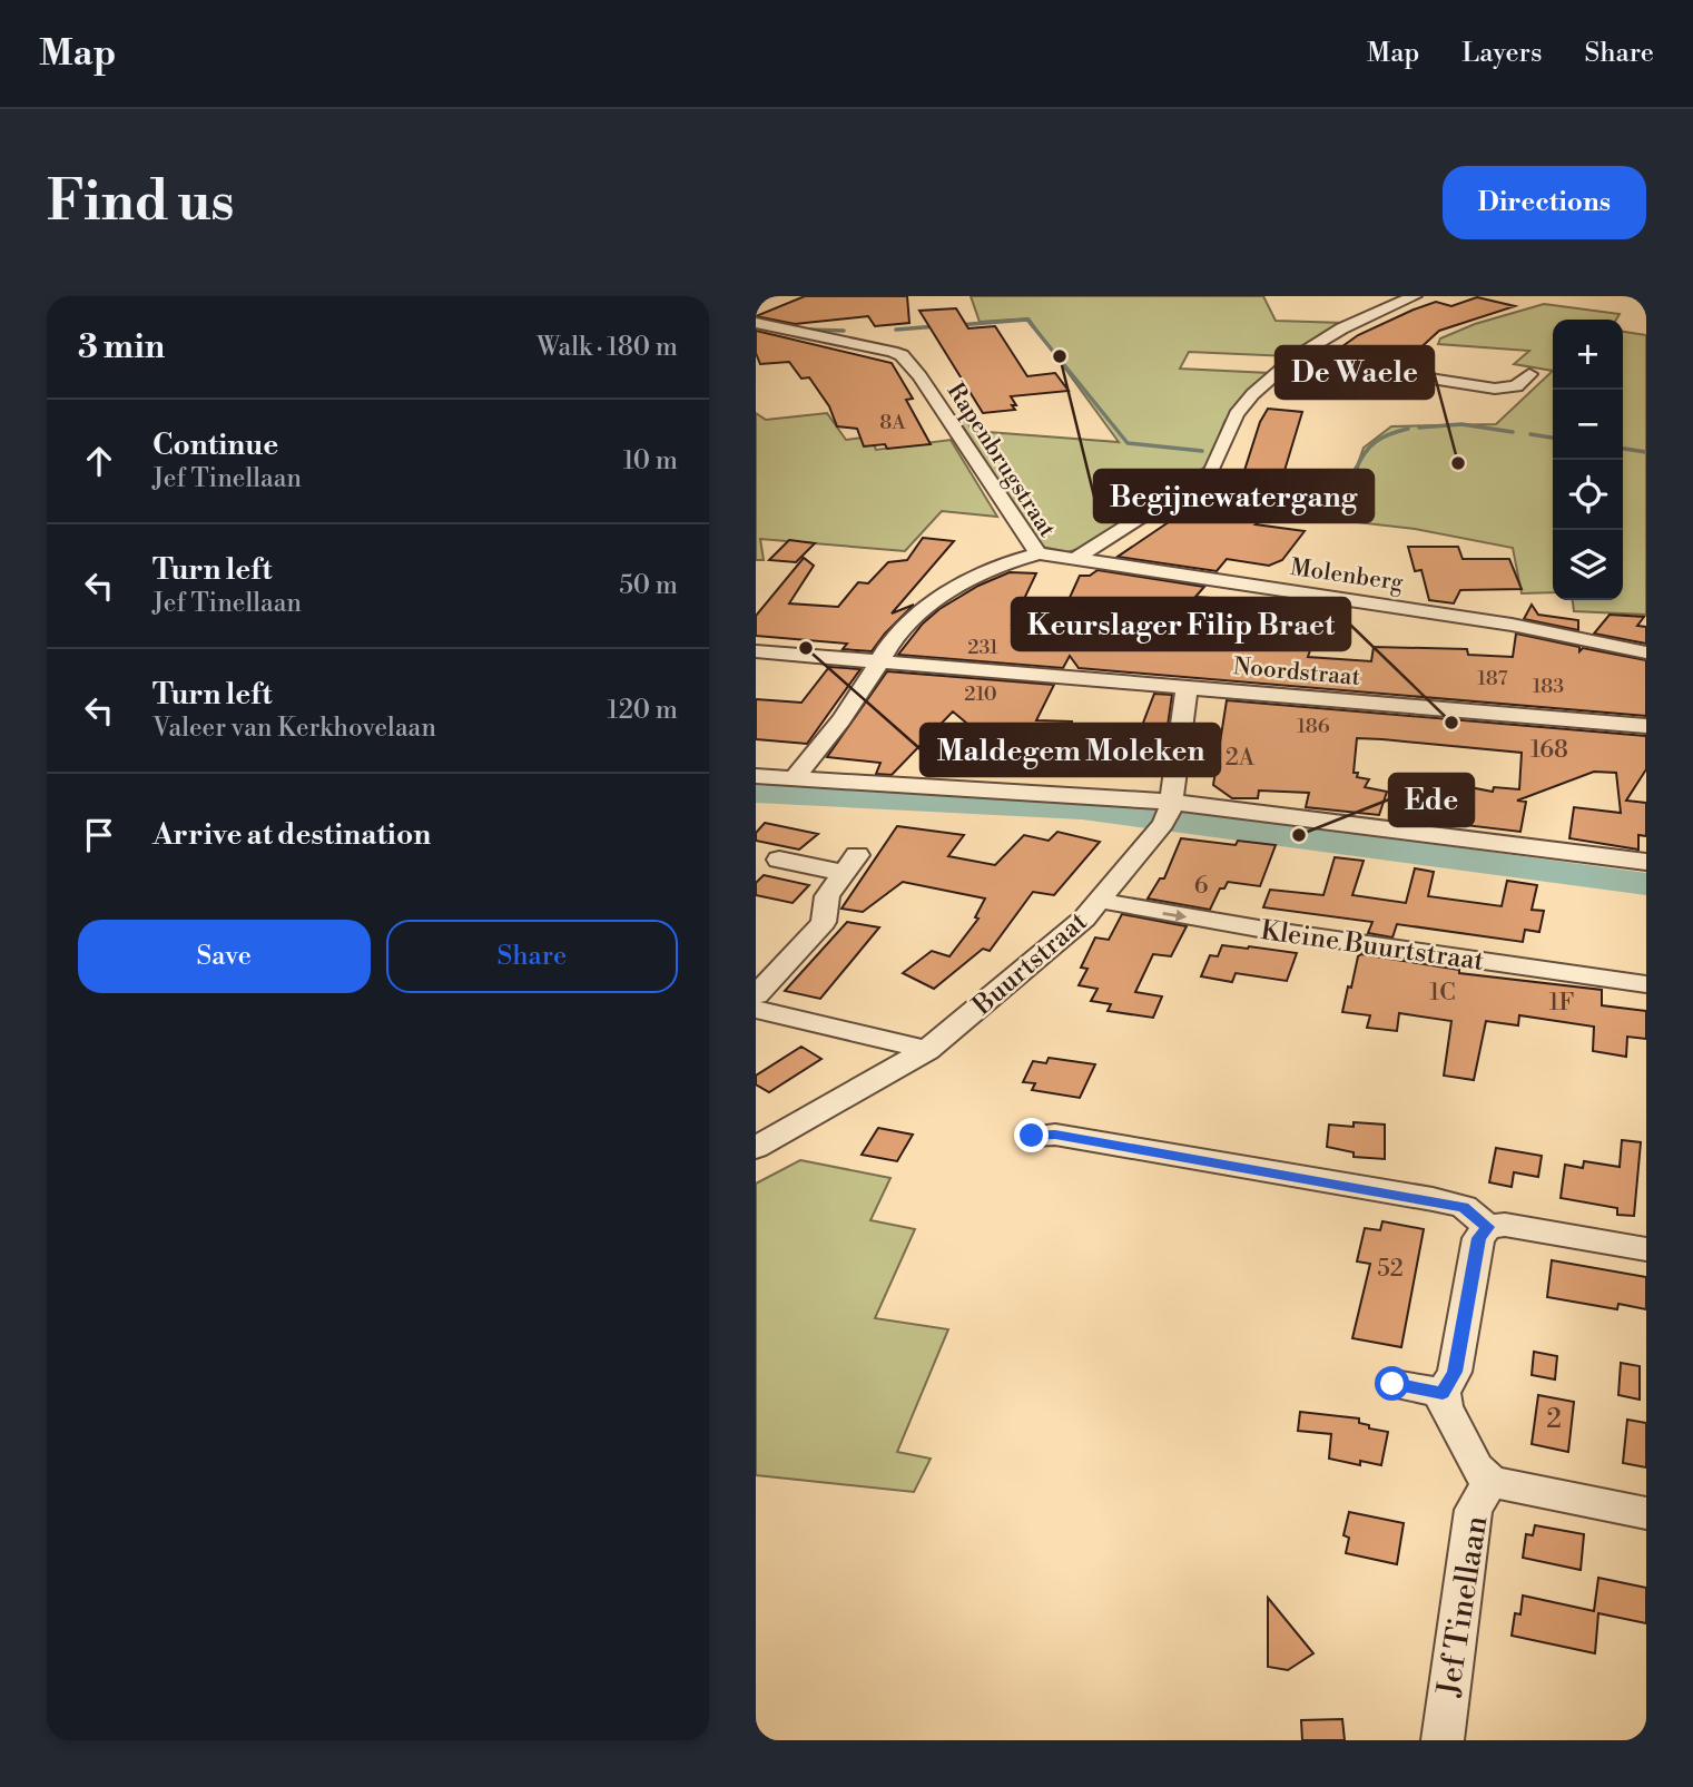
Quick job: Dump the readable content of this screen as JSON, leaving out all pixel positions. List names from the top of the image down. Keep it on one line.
{"streets":{"street":["Rapenbrugstraat","Molenberg","Noordstraat","Kleine Buurtstraat","Buurtstraat","Jef Tinellaan"]},"crossings":[["Rapenbrugstraat","Molenberg"],["Rapenbrugstraat","Noordstraat"],["Kleine Buurtstraat","Buurtstraat"]],"places":["Begijnewatergang","De Waele","Maldegem Moleken","Keurslager Filip Braet","Ede"],"house_numbers":["8A","231","187","183","210","186","168","2A","6","1C","1F","52","2"],"page":{"header":"Map","nav":["Map","Layers","Share"],"buttons":["Directions",["Save","Share"]],"title":"Find us","heading":["3 min","Walk · 180 m"],"map_buttons":["+","−"],"list":[["Continue","Jef Tinellaan","10 m"],["Turn left","Jef Tinellaan","50 m"],["Turn left","Valeer van Kerkhovelaan","120 m"],"Arrive at destination"]}}
